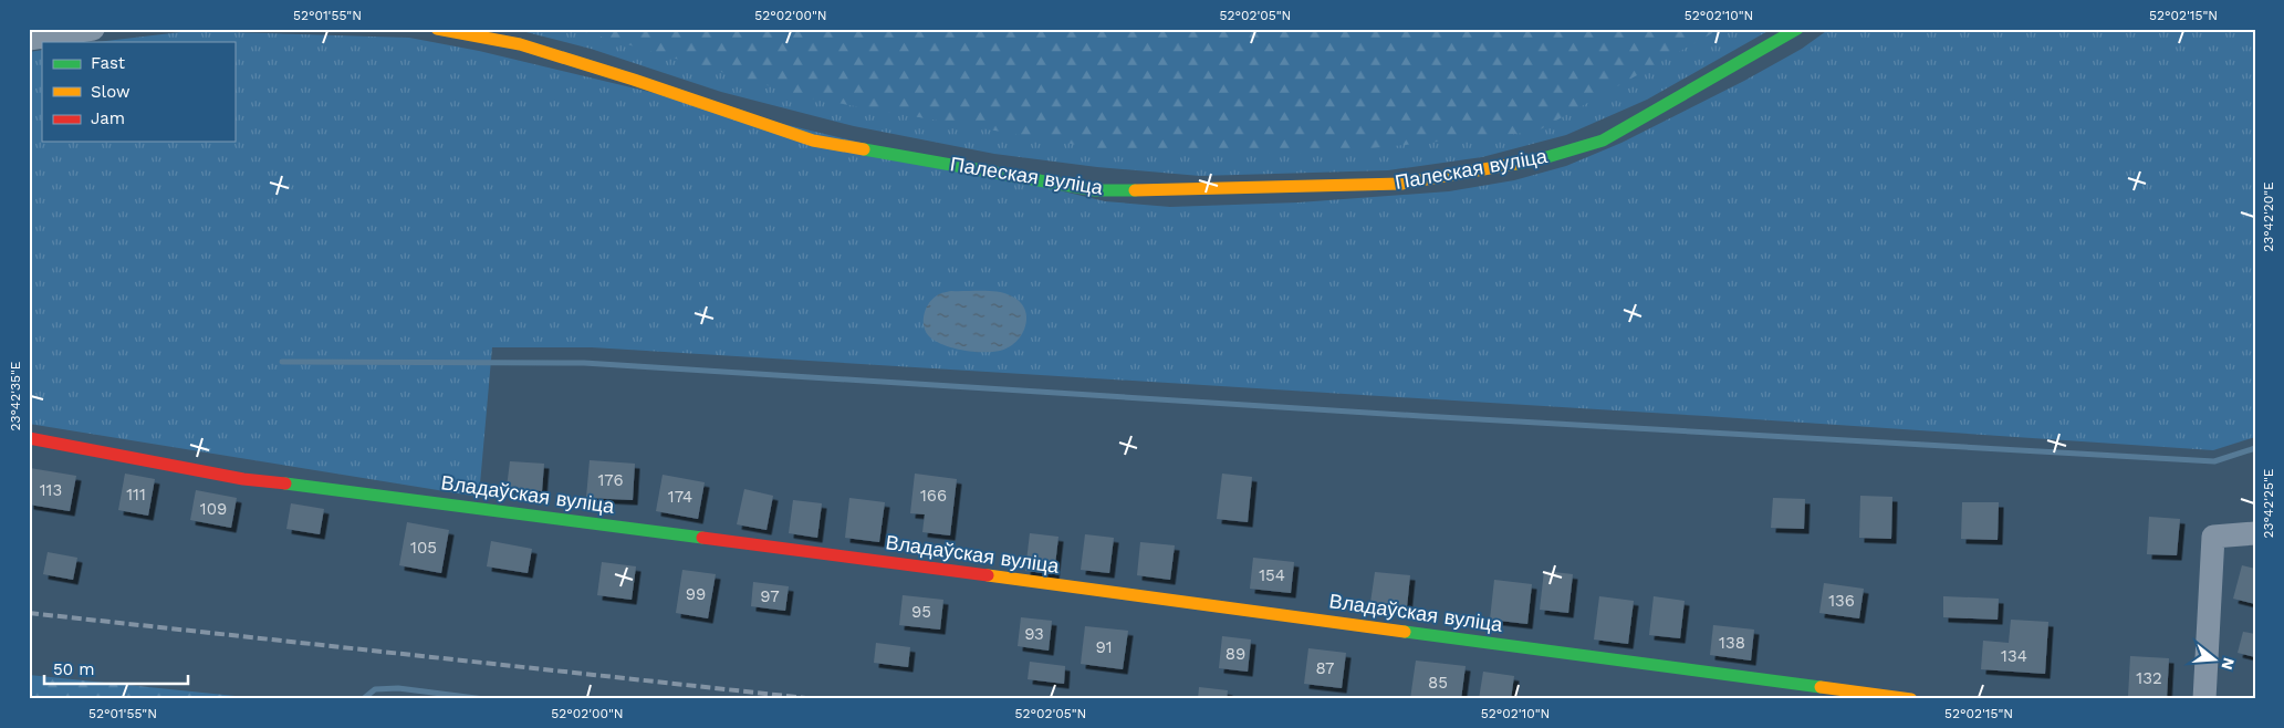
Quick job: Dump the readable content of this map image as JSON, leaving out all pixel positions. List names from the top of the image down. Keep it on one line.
{"streets":{"street":["Палеская вуліца","Владаўская вуліца"]},"house_numbers":["176","113","111","166","174","109","105","154","99","97","136","95","93","138","91","89","134","87","132","85"],"legend":["Fast","Slow","Jam"],"scale_bar":"50 m","north":"right","coordinates":["52°01'55\"N","52°02'00\"N","52°02'05\"N","52°02'10\"N","52°02'15\"N","23°42'20\"E","23°42'35\"E","23°42'25\"E"]}
